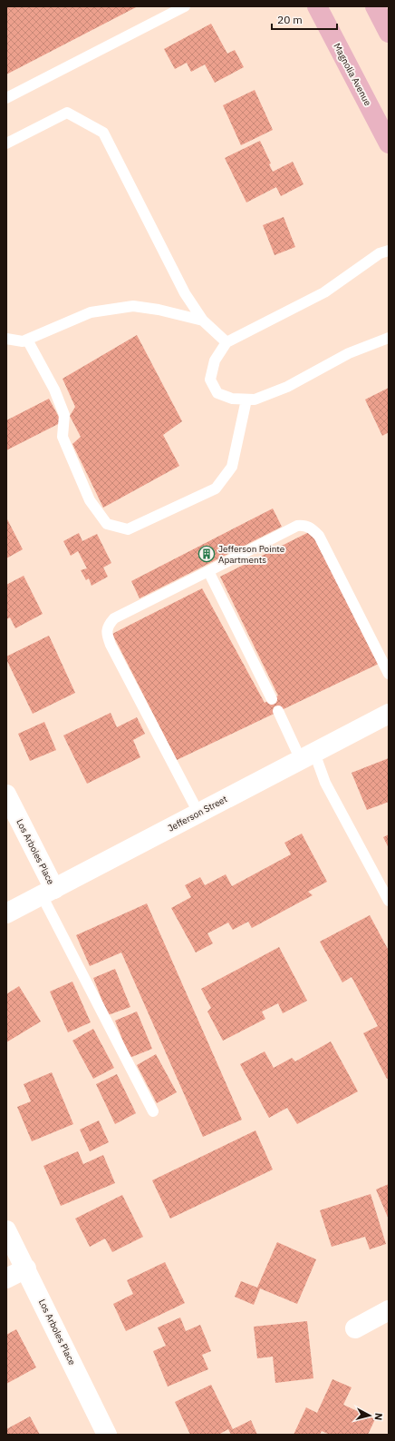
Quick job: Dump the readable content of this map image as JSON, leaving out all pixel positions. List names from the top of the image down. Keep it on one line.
{"streets":{"main road":["Magnolia Avenue"],"street":["Jefferson Street","Los Arboles Place"]},"crossings":[["Jefferson Street","Los Arboles Place"]],"places":{"building":["Jefferson Pointe Apartments"]},"scale_bar":"20 m","north":"right"}
